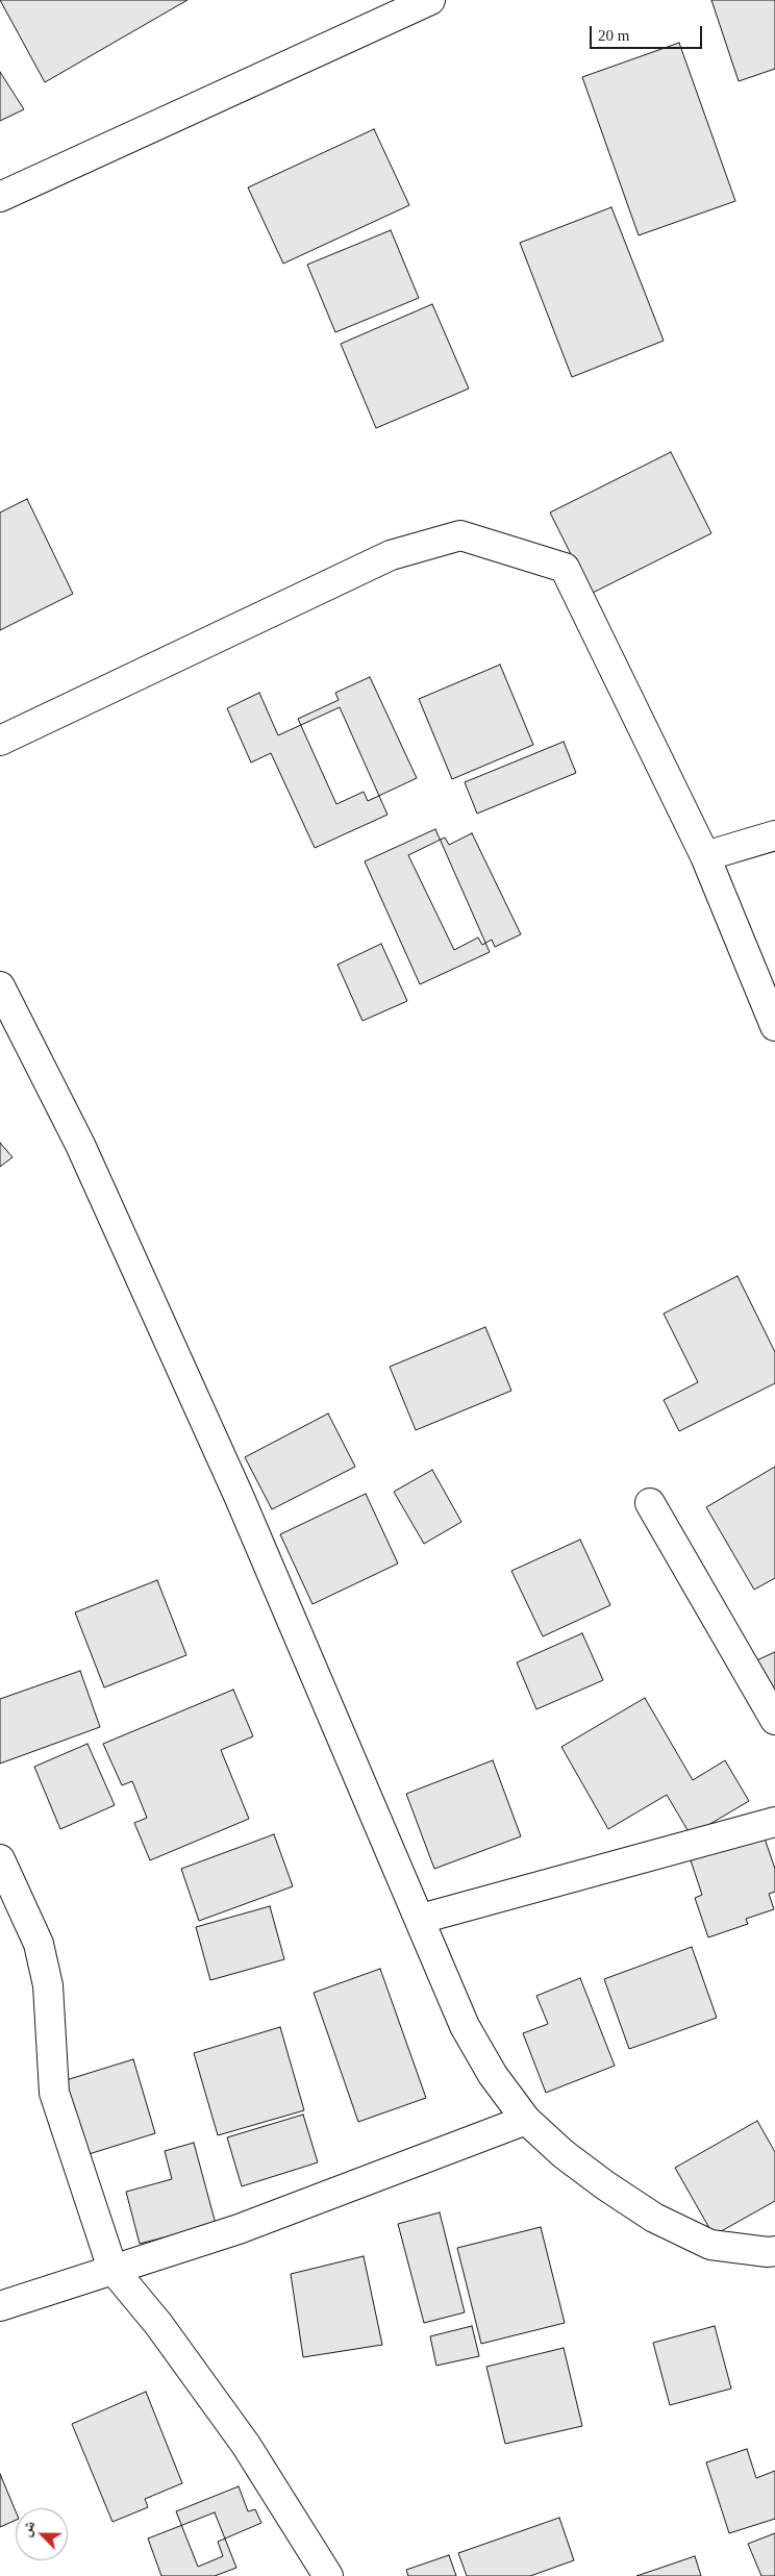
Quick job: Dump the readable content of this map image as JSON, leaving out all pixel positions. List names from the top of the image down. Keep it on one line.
{"scale_bar":"20 m","north":"top left"}
